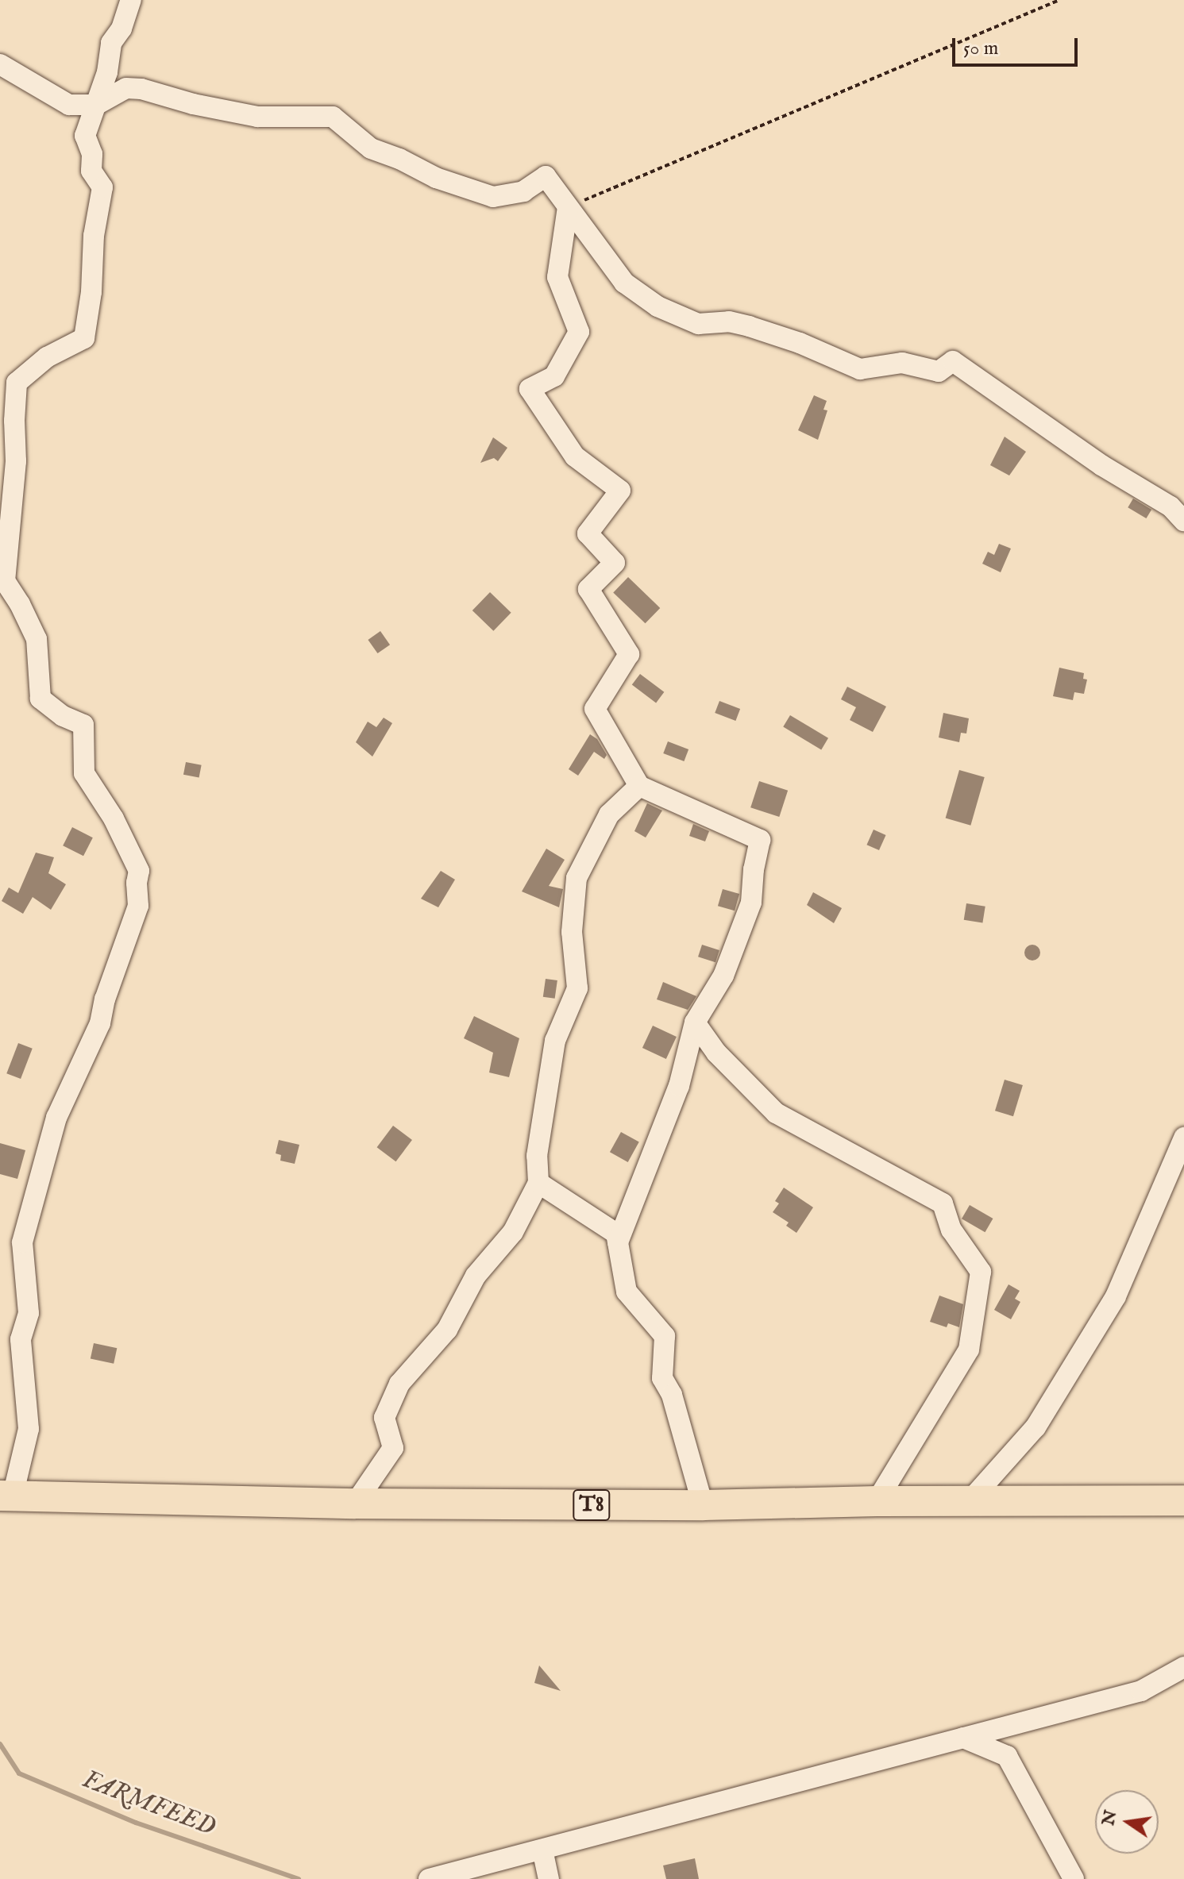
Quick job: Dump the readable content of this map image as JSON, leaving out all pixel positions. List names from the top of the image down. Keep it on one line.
{"streets":{"highway":["T8"]},"water":["FARMFEED"],"scale_bar":"50 m","north":"left"}
